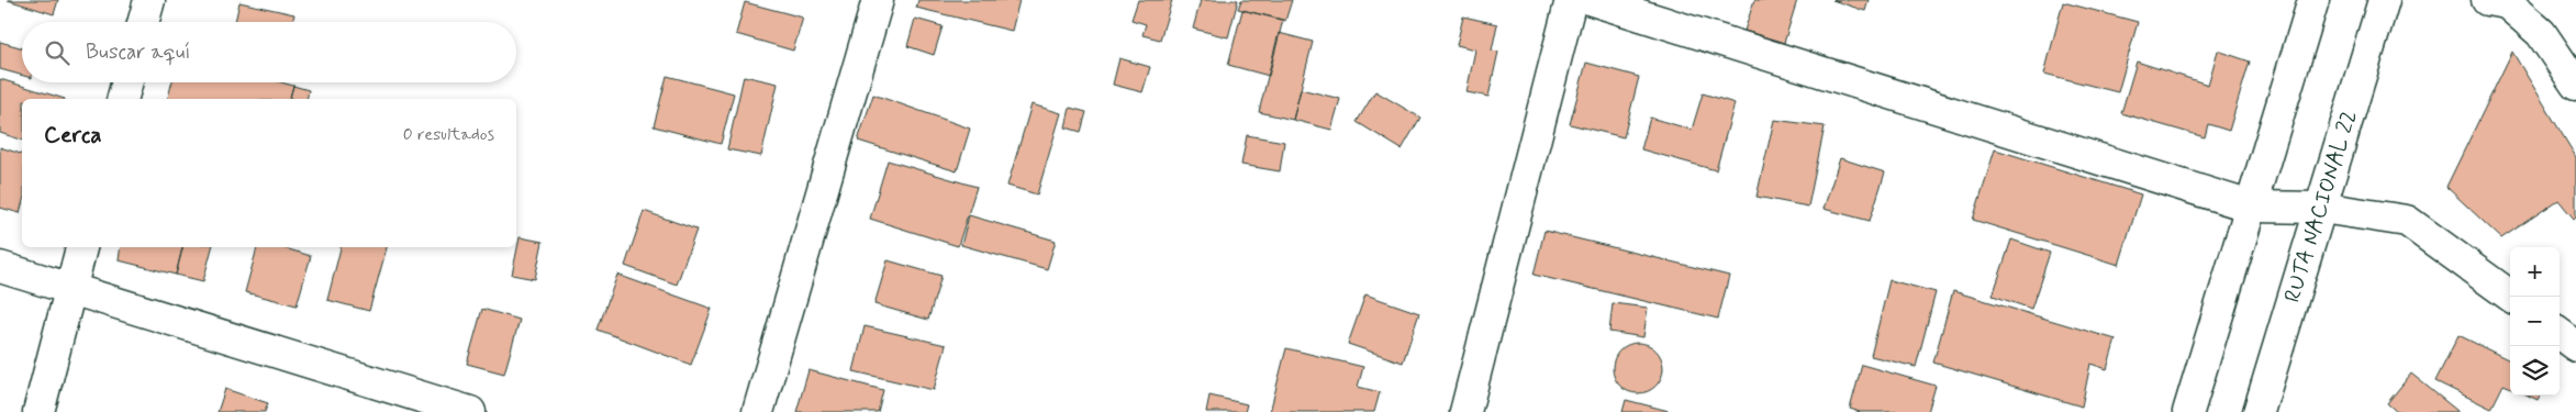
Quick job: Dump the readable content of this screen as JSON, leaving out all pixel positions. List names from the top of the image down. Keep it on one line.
{"streets":{"main road":["RUTA NACIONAL 22"]},"page":{"search":"Buscar aquí","heading":["Cerca","0 resultados"],"map_buttons":["+","−"]}}
